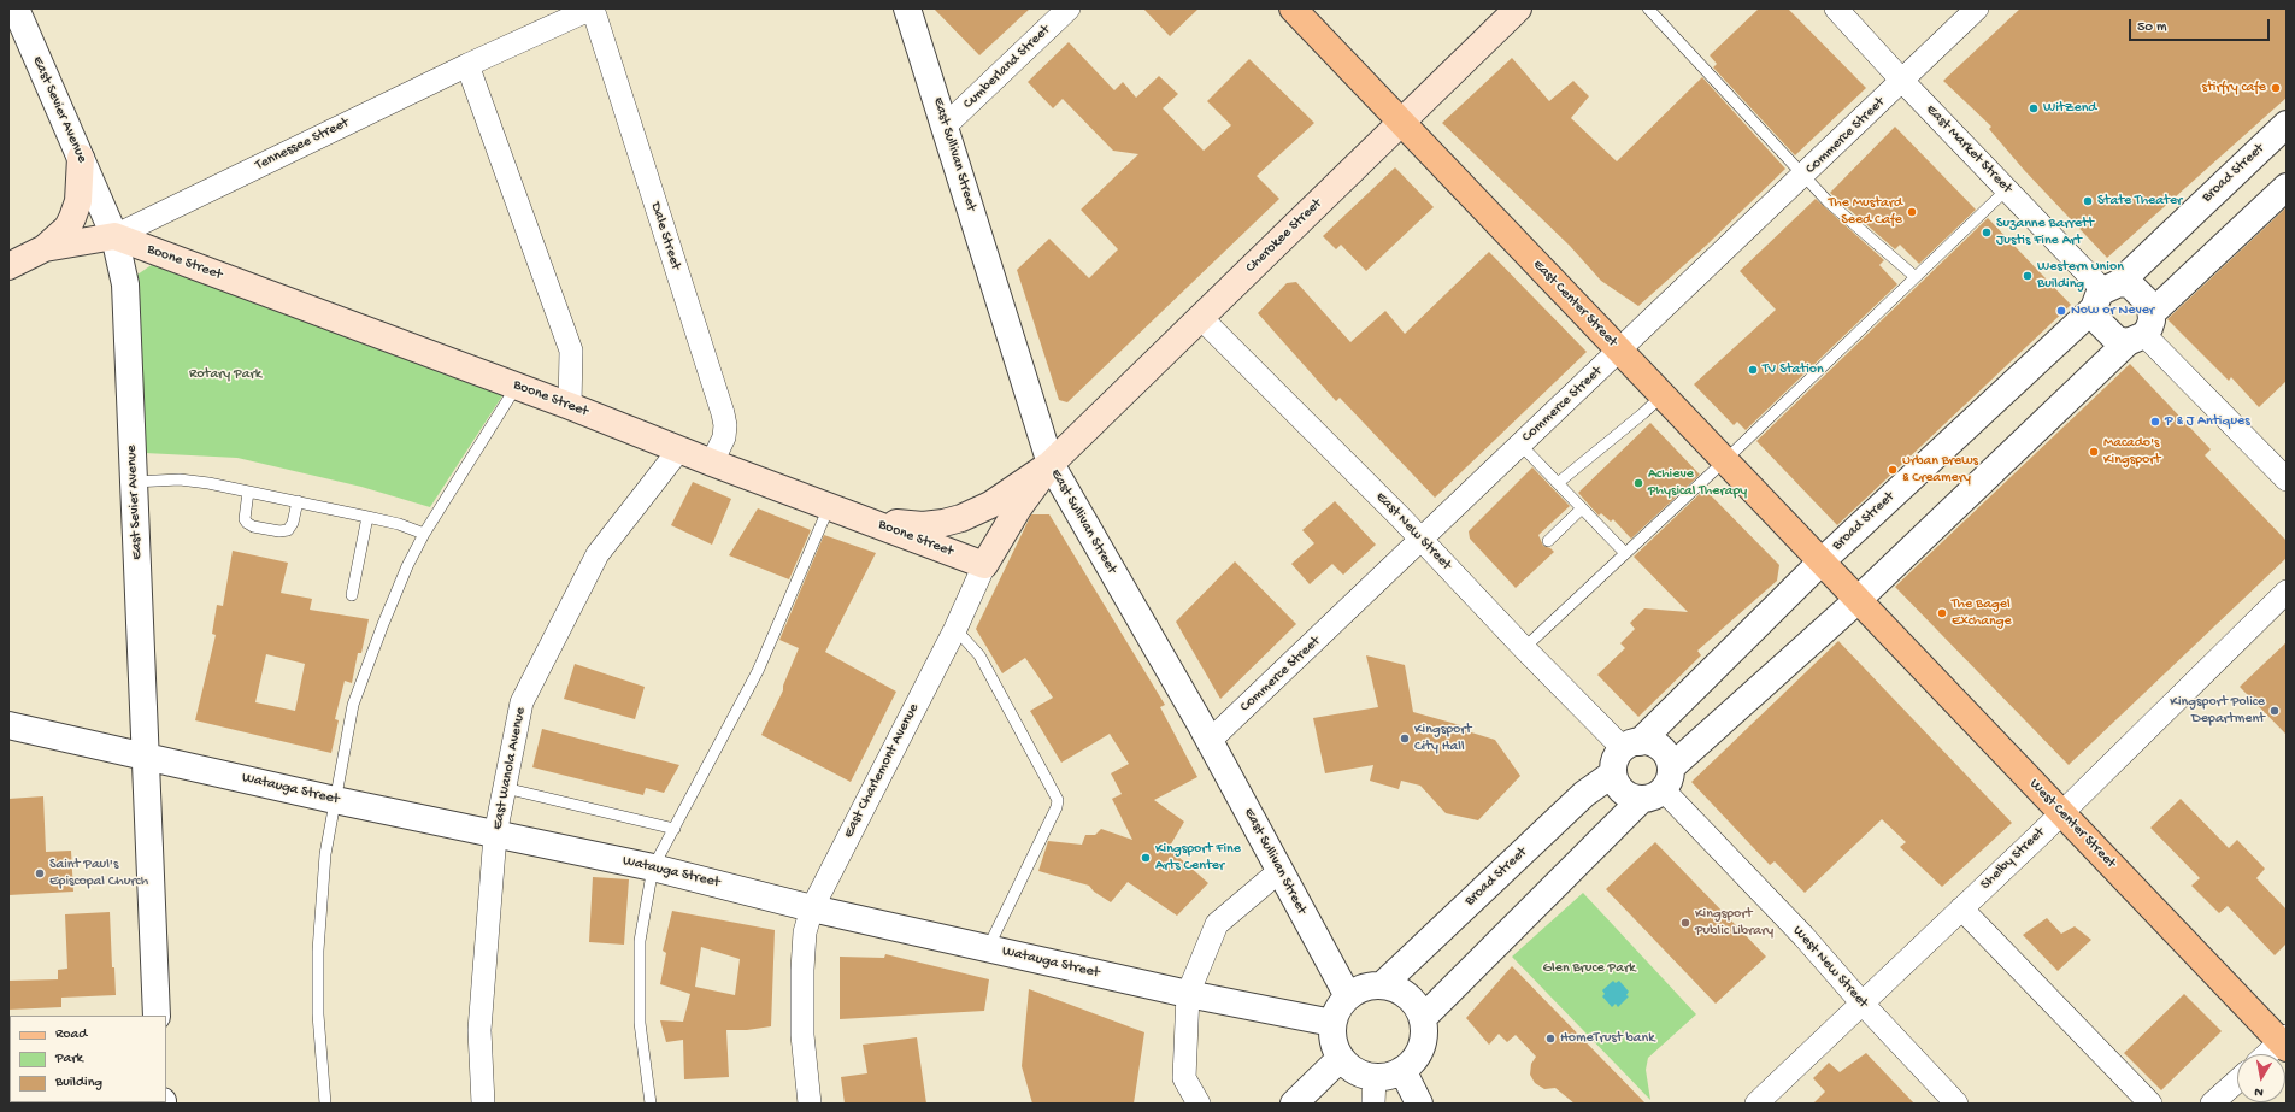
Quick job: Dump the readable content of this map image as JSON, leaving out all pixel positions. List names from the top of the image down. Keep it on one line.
{"streets":{"main road":["Tennessee Street","Cherokee Street","Boone Street","East Center Street","East Charlemont Avenue","West Center Street"],"street":["Cumberland Street","East Sevier Avenue","Commerce Street","East Market Street","East Sullivan Street","Broad Street","Dale Street","East New Street","East Wanola Avenue","Watauga Street","Shelby Street","West New Street"]},"crossings":[["Cumberland Street","East Sullivan Street"],["East Sevier Avenue","Tennessee Street"],["East Sevier Avenue","Boone Street"],["East Sevier Avenue","Watauga Street"],["Commerce Street","East Market Street"],["Commerce Street","East Sullivan Street"],["Commerce Street","East Center Street"],["Commerce Street","East New Street"],["Tennessee Street","Dale Street"],["Tennessee Street","Boone Street"],["East Market Street","Broad Street"],["East Sullivan Street","Broad Street"],["East Sullivan Street","Cherokee Street"],["East Sullivan Street","East Charlemont Avenue"],["East Sullivan Street","Watauga Street"],["Broad Street","East Center Street"],["Broad Street","East New Street"],["Broad Street","Watauga Street"],["Broad Street","West New Street"],["Dale Street","Boone Street"],["Cherokee Street","East Center Street"],["Cherokee Street","East New Street"],["Cherokee Street","East Charlemont Avenue"],["Boone Street","East Wanola Avenue"],["Boone Street","East Charlemont Avenue"],["East Center Street","West Center Street"],["East New Street","West New Street"],["East Wanola Avenue","Watauga Street"],["East Charlemont Avenue","Watauga Street"],["West Center Street","Shelby Street"],["Shelby Street","West New Street"]],"parks":["Rotary Park","Glen Bruce Park"],"places":["stirfry cafe","WitZend","State Theater","The Mustard Seed Cafe","Suzanne Barrett Justis Fine Art","Western Union Building","Now or Never","TV Station","P & J Antiques","Macado's Kingsport","Urban Brews & Creamery","Achieve Physical Therapy","The Bagel Exchange","Kingsport Police Department","Kingsport City Hall","Kingsport Fine Arts Center","Saint Paul's Episcopal Church","Kingsport Public Library","HomeTrust bank"],"legend":["Road","Park","Building"],"scale_bar":"50 m","north":"bottom"}
